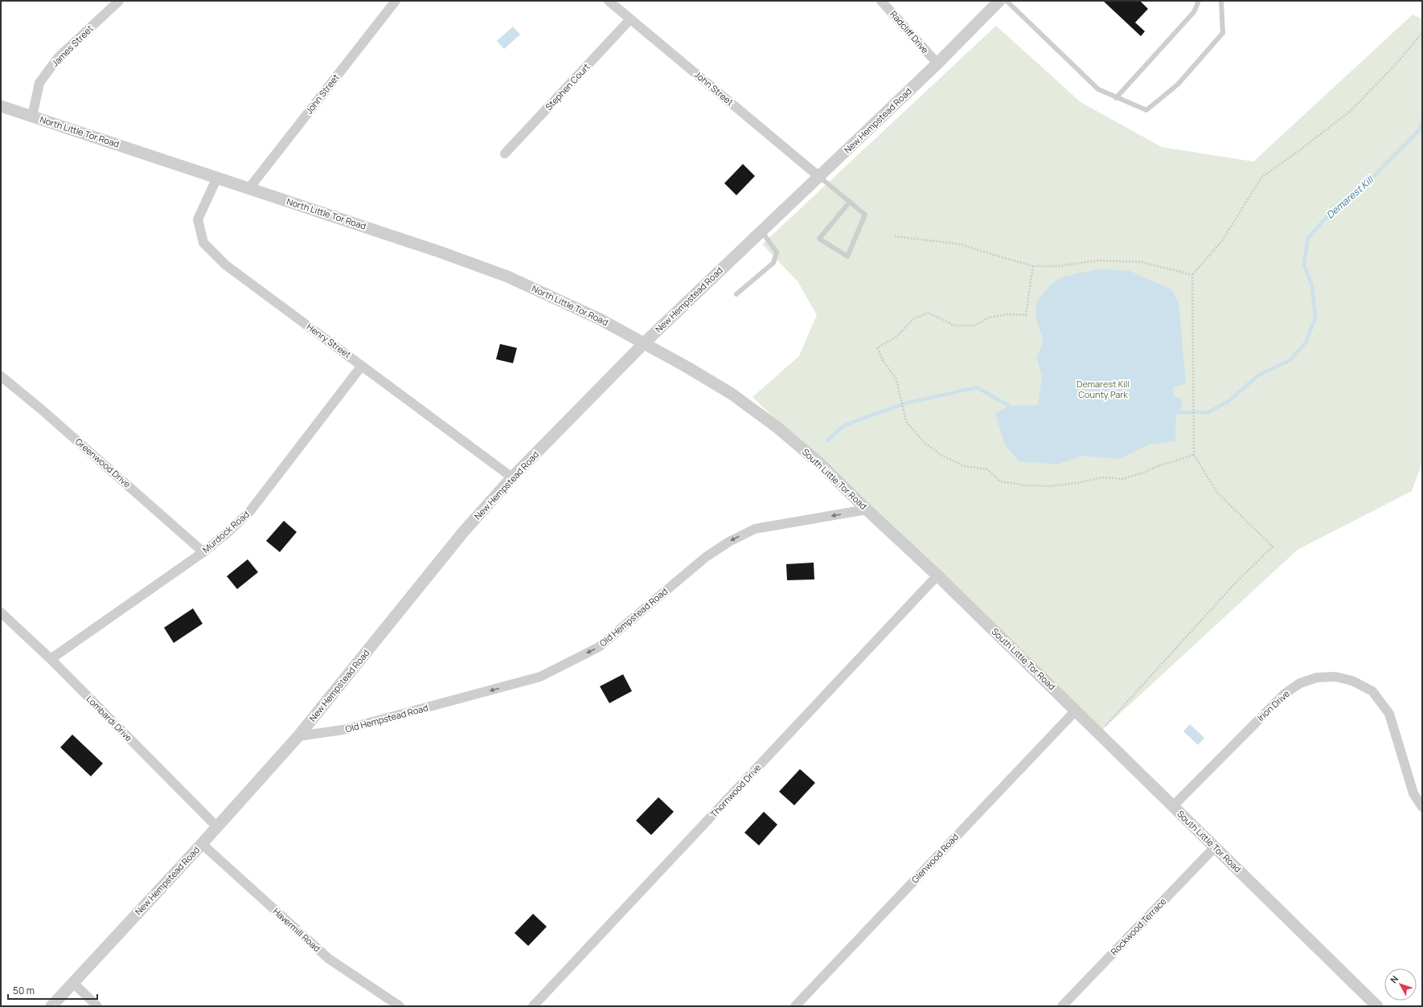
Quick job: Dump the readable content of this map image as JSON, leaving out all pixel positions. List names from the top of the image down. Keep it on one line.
{"streets":{"street":["Radcliff Drive","James Street","Stephen Court","John Street","New Hempstead Road","North Little Tor Road","Henry Street","Greenwood Drive","South Little Tor Road","Murdock Road","Old Hempstead Road","Irion Drive","Lombardi Drive","Thornwood Drive","Glenwood Road","Rockwood Terrace","Havermill Road"]},"crossings":[["Radcliff Drive","New Hempstead Road"],["James Street","North Little Tor Road"],["Stephen Court","John Street"],["John Street","New Hempstead Road"],["John Street","North Little Tor Road"],["New Hempstead Road","North Little Tor Road"],["New Hempstead Road","Henry Street"],["New Hempstead Road","South Little Tor Road"],["New Hempstead Road","Old Hempstead Road"],["New Hempstead Road","Lombardi Drive"],["New Hempstead Road","Havermill Road"],["North Little Tor Road","Henry Street"],["North Little Tor Road","South Little Tor Road"],["Henry Street","Murdock Road"],["Greenwood Drive","Murdock Road"],["South Little Tor Road","Old Hempstead Road"],["South Little Tor Road","Irion Drive"],["South Little Tor Road","Thornwood Drive"],["South Little Tor Road","Glenwood Road"],["South Little Tor Road","Rockwood Terrace"],["Murdock Road","Lombardi Drive"]],"one_way":["Old Hempstead Road"],"water":["Demarest Kill"],"parks":["Demarest Kill County Park"],"scale_bar":"50 m","north":"top left"}
